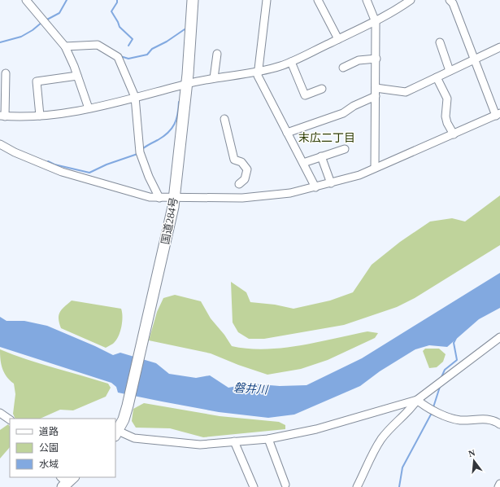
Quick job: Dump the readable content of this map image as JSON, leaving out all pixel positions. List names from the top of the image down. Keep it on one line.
{"streets":{"highway":["国道284号"]},"districts":["末広二丁目"],"water":["磐井川"],"legend":["道路","公園","水域"],"north":"top"}
